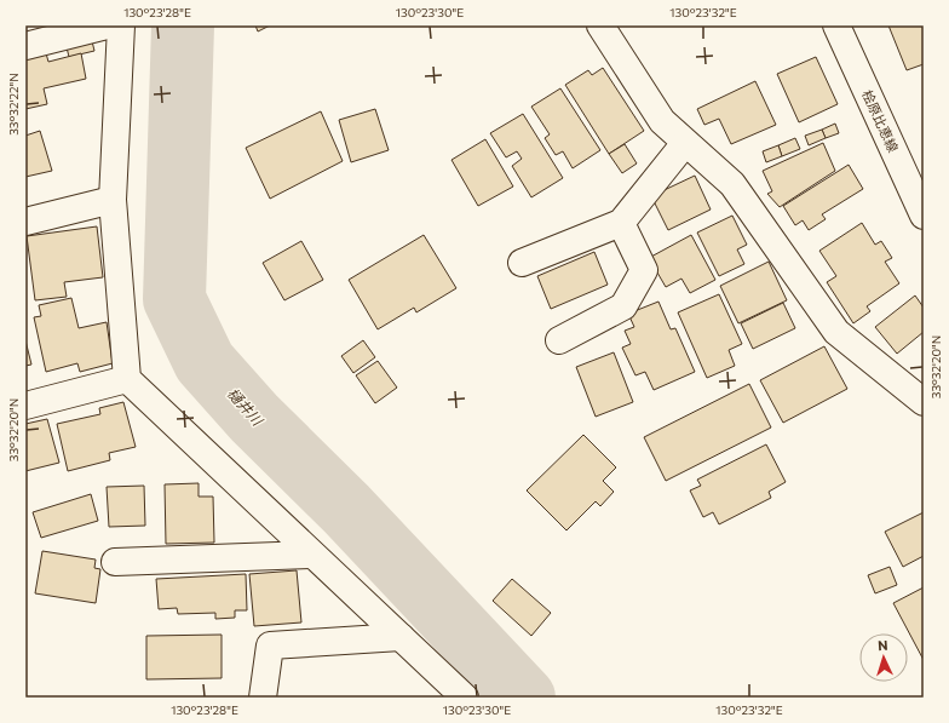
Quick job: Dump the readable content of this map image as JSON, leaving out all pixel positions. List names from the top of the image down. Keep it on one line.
{"streets":{"street":["桧原比恵線"]},"water":["樋井川"],"north":"top","coordinates":["130°23'28\"E","130°23'30\"E","130°23'32\"E","33°32'22\"N","33°32'20\"N"]}
